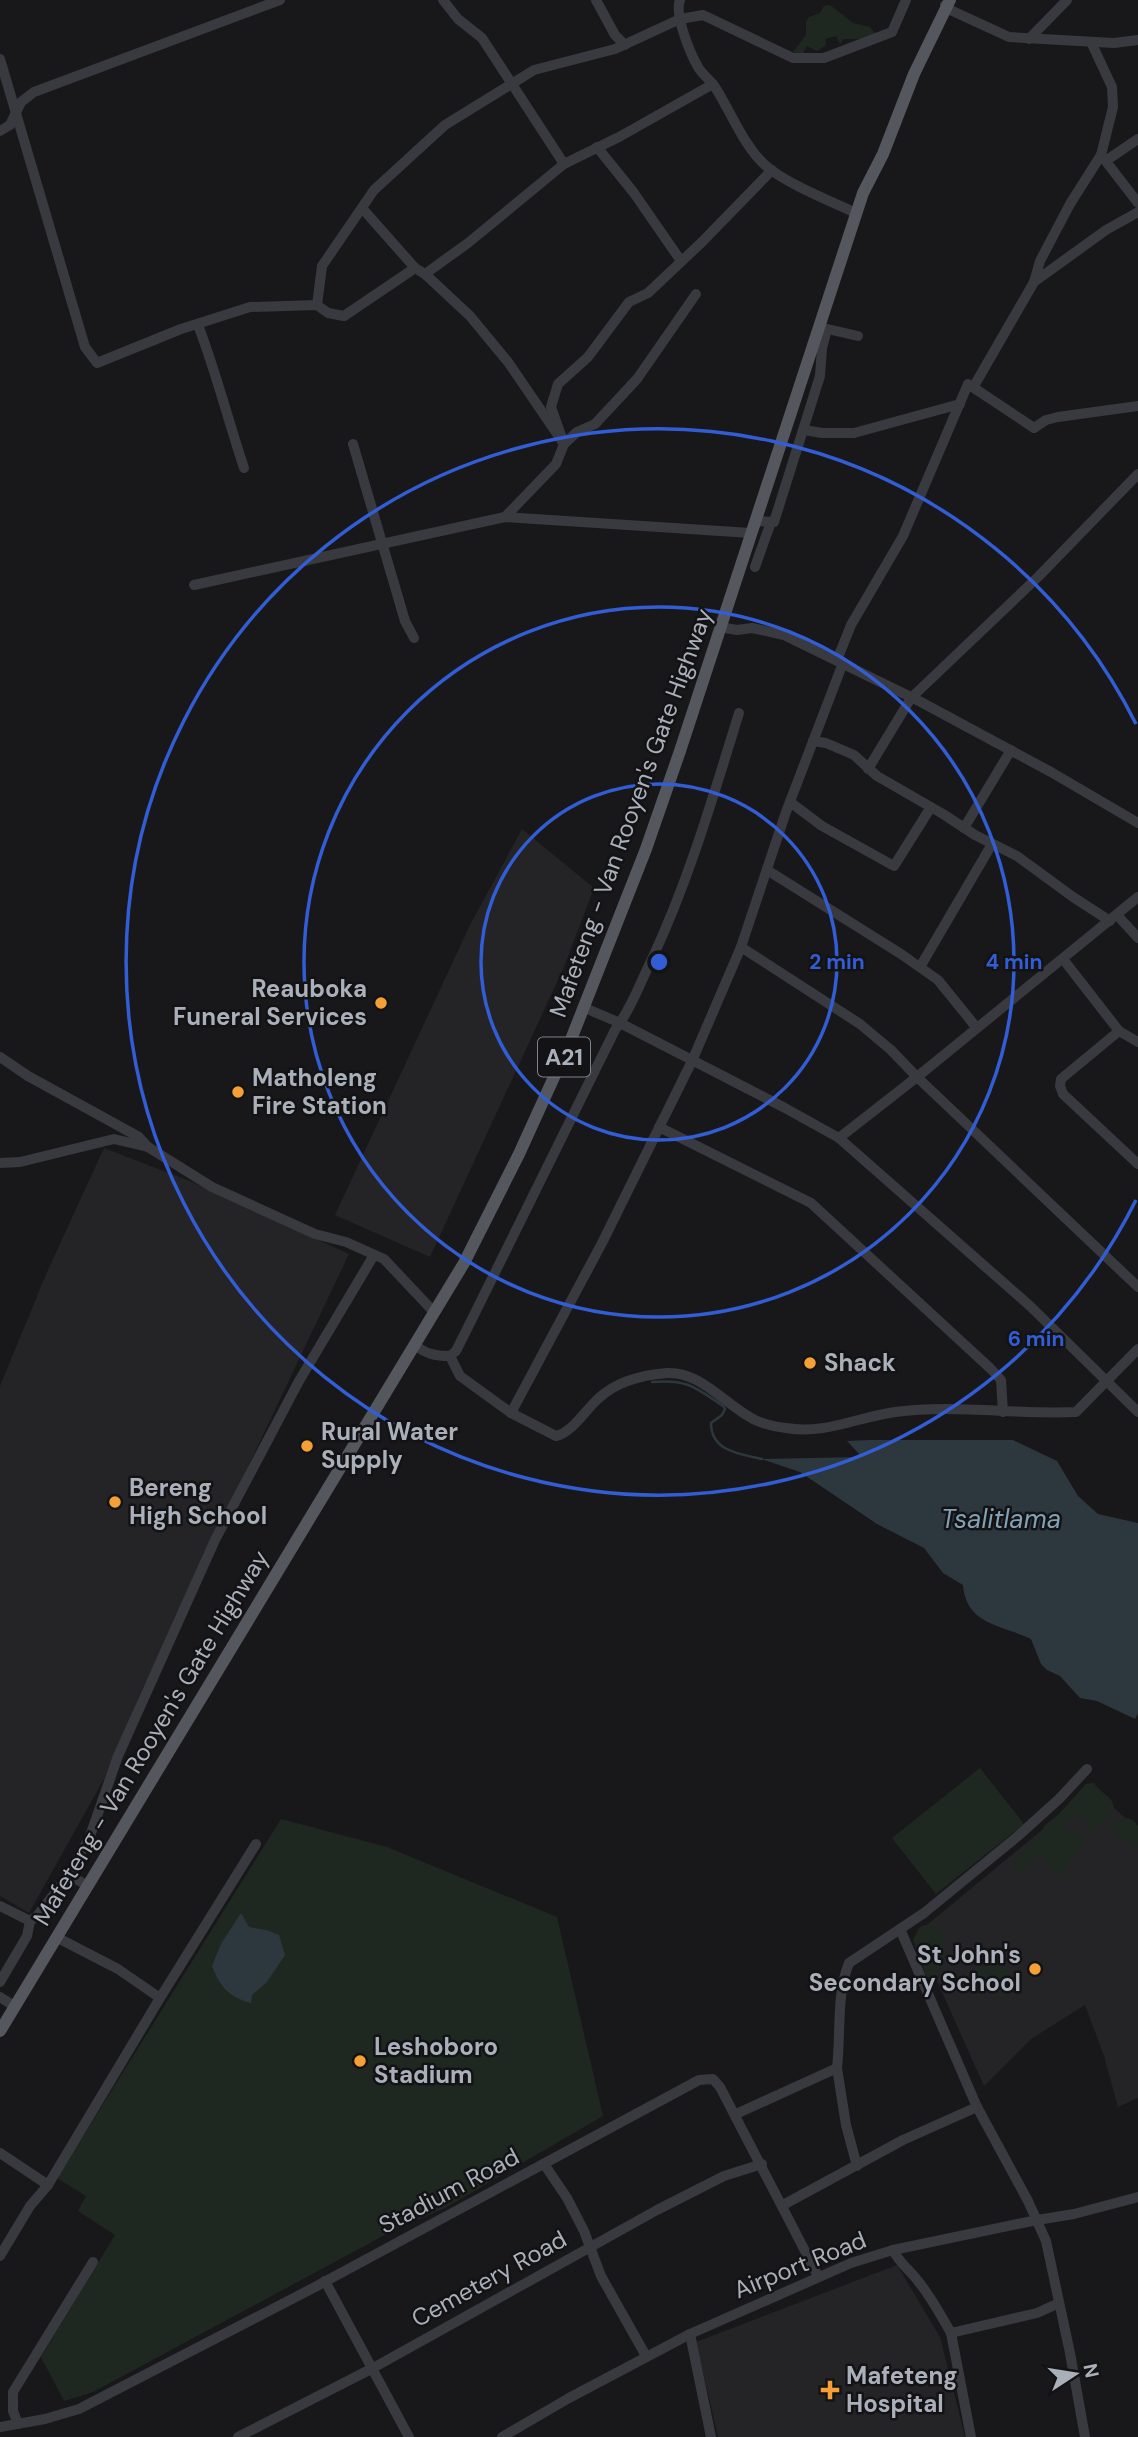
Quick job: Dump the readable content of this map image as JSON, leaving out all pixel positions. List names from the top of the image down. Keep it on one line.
{"streets":{"main road":["Mafeteng - Van Rooyen's Gate Highway","A21"],"street":["Stadium Road","Airport Road","Cemetery Road"]},"crossings":[["Stadium Road","Airport Road"],["Stadium Road","Cemetery Road"]],"water":["Tsalitlama"],"places":{"other":["Reauboka Funeral Services","Matholeng Fire Station","Shack","Rural Water Supply","Bereng High School","St John's Secondary School","Leshoboro Stadium"],"health":["Mafeteng Hospital"]},"north":"right","rings":["2 min","4 min","6 min"]}
